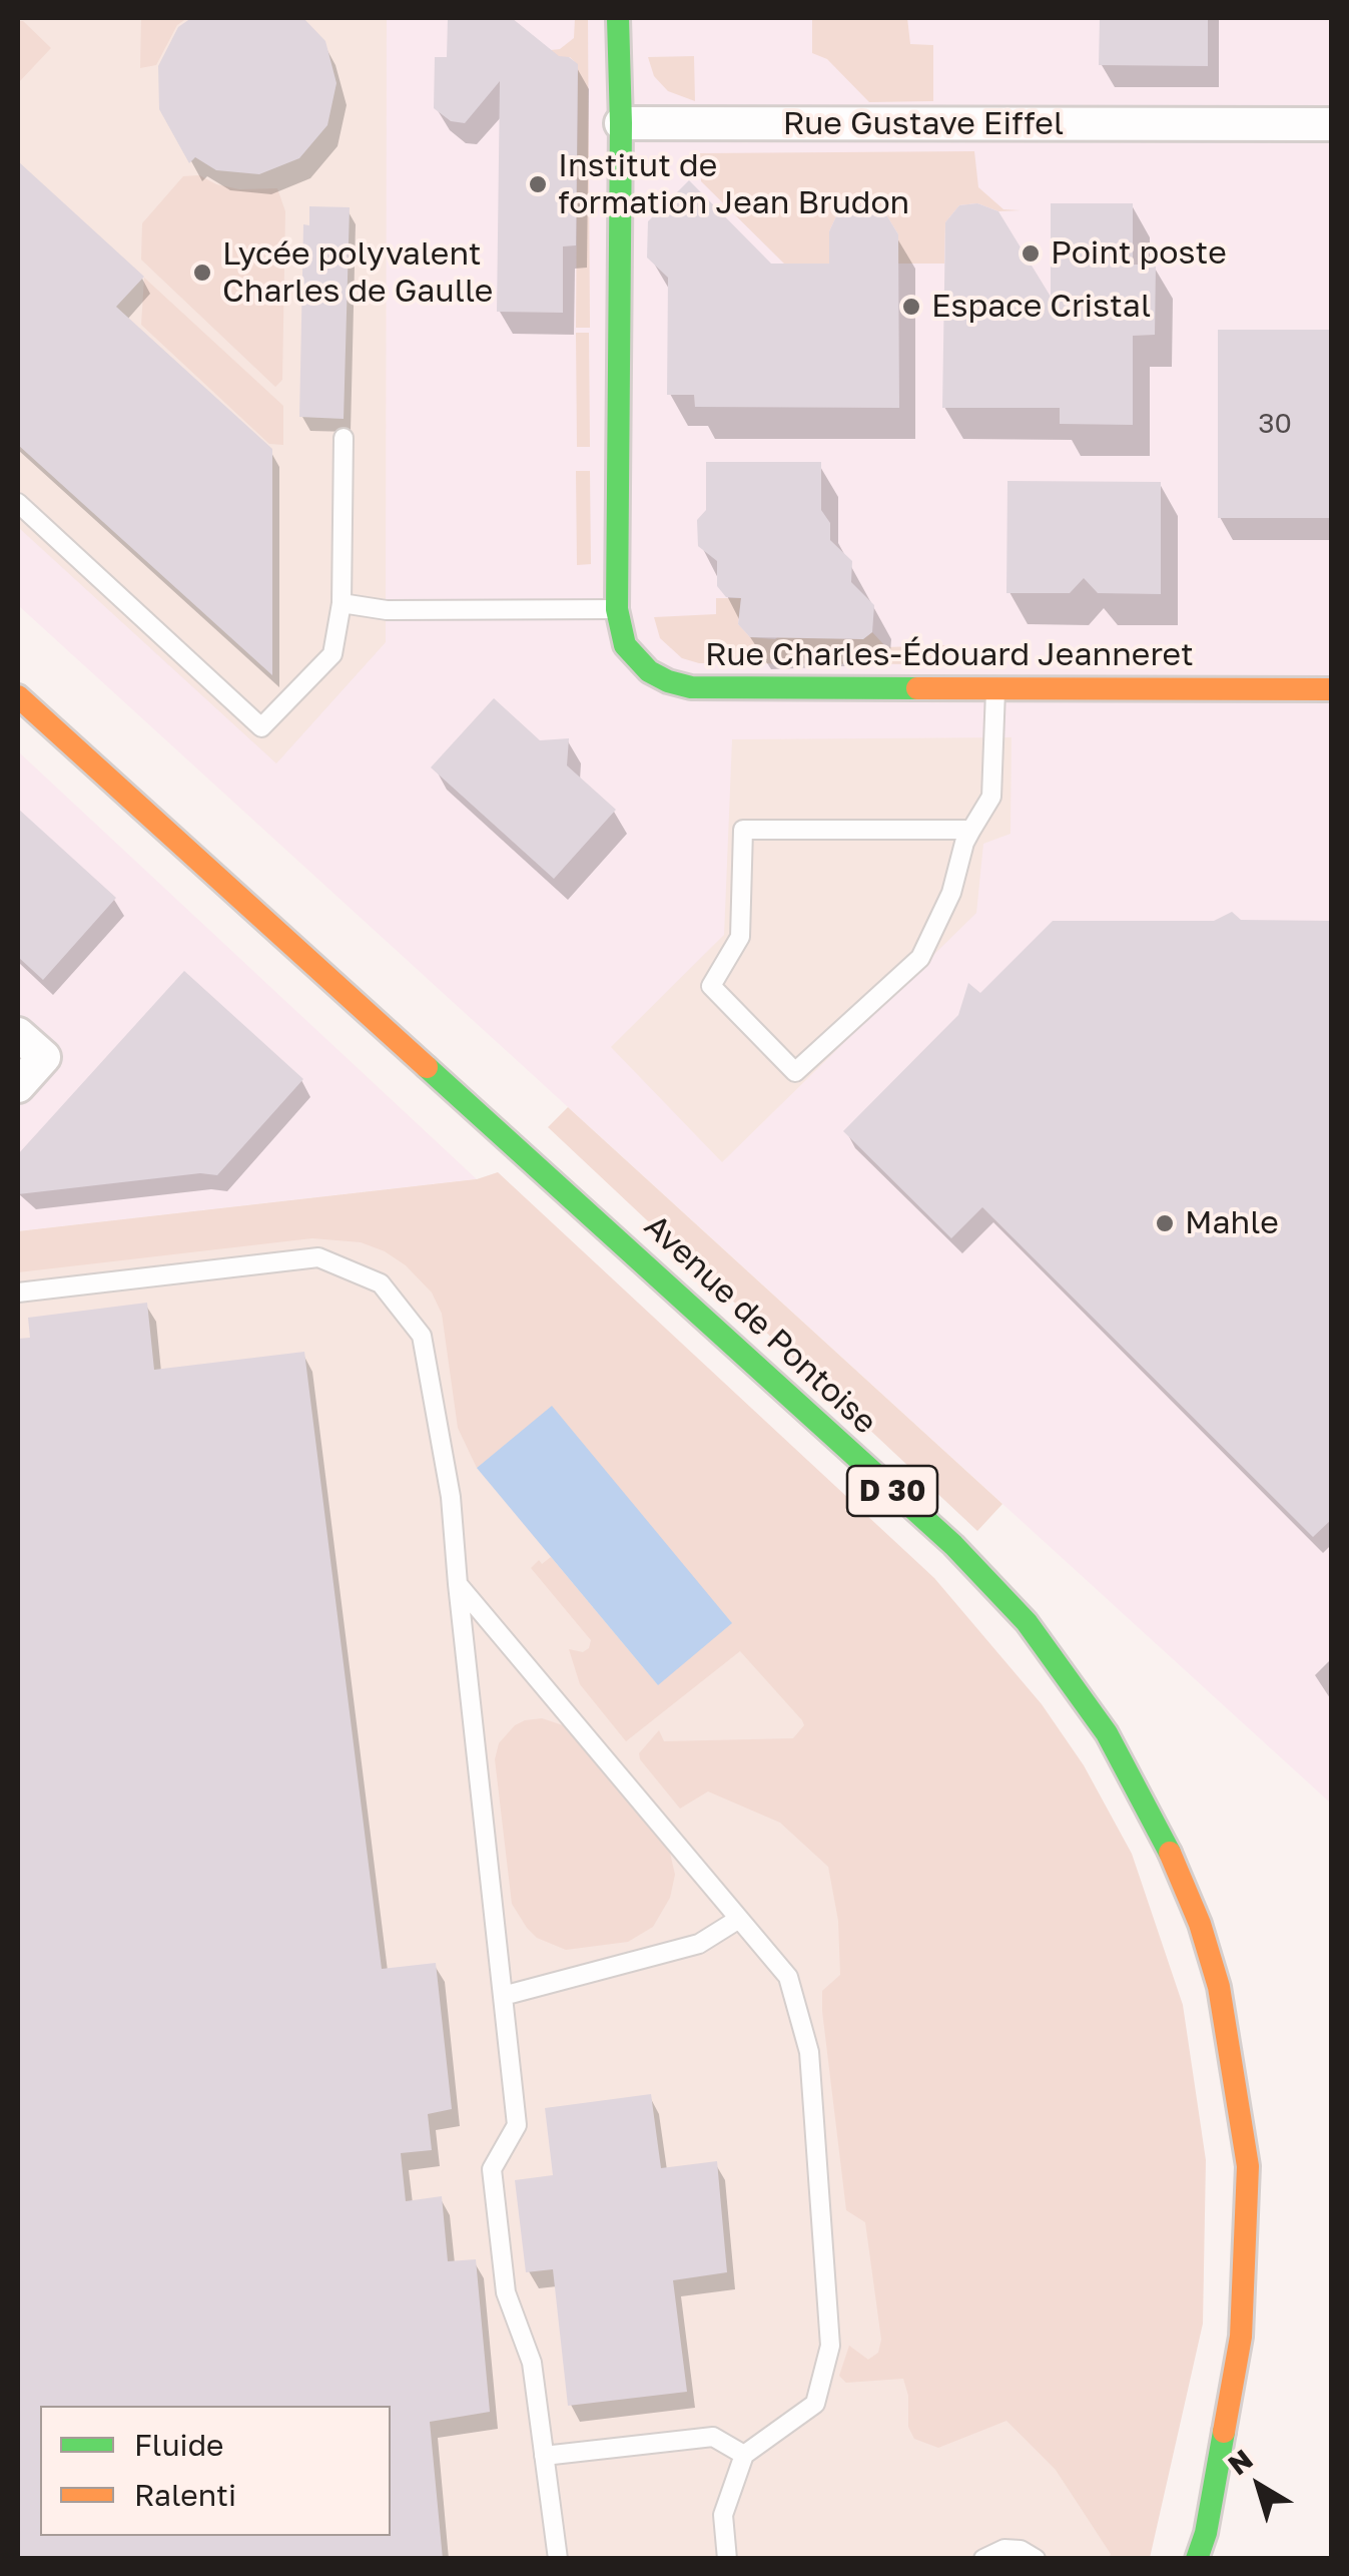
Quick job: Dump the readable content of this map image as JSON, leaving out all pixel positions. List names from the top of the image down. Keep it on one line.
{"streets":{"main road":["Rue Charles-Édouard Jeanneret","Avenue de Pontoise","D 30"],"street":["Rue Gustave Eiffel"]},"crossings":[["Rue Gustave Eiffel","Rue Charles-Édouard Jeanneret"]],"places":["Institut de formation Jean Brudon","Point poste","Lycée polyvalent Charles de Gaulle","Espace Cristal","Mahle"],"house_numbers":["30"],"legend":["Fluide","Ralenti"],"north":"top left"}
